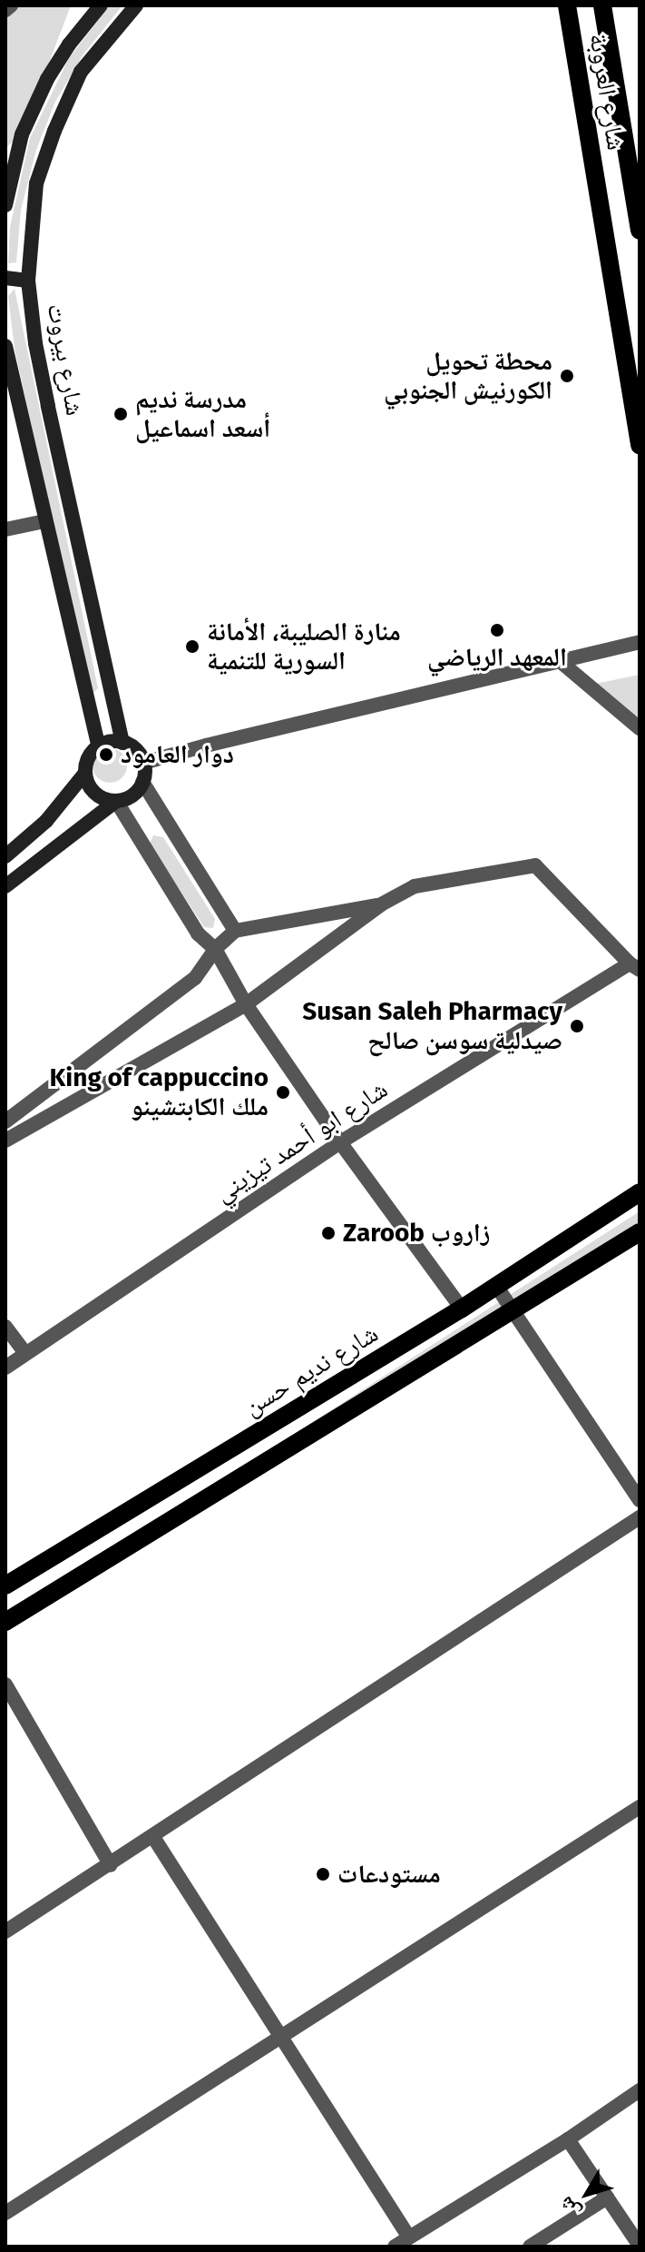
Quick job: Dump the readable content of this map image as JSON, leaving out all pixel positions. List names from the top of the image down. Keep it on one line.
{"streets":{"main road":["شارع العروبة","شارع بيروت","شارع نديم حسن"],"street":["شارع ابو أحمد تيزيني"]},"places":["محطة تحويل الكورنيش الجنوبي","مدرسة نديم أسعد اسماعيل","المعهد الرياضي","منارة الصليبة، الأمانة السورية للتنمية","دوار العامود","Susan Saleh Pharmacy صيدلية سوسن صالح","King of cappuccino ملك الكابتشينو","Zaroob زاروب","مستودعات"],"north":"bottom left"}
